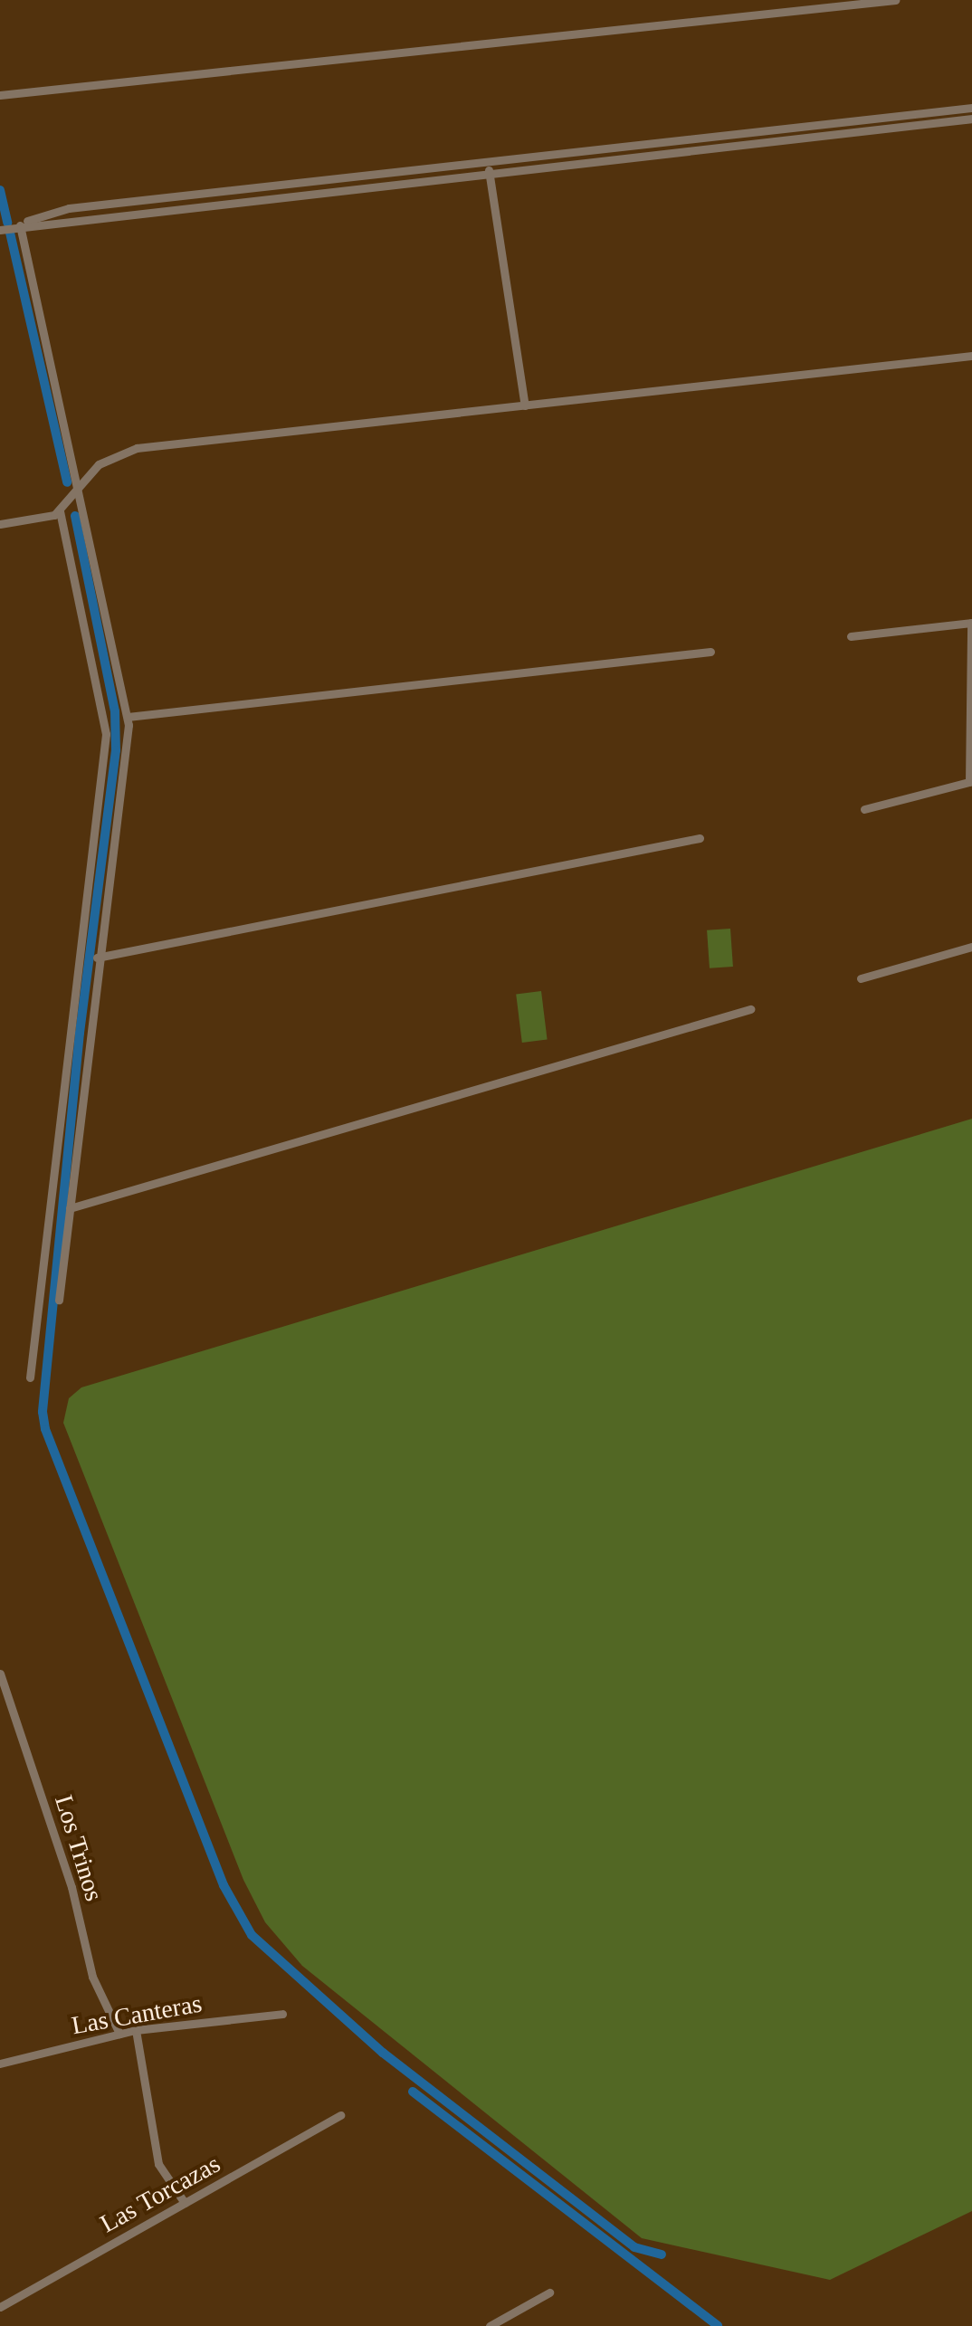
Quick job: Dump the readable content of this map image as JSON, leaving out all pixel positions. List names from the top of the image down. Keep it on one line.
{"streets":{"street":["Los Trinos","Las Canteras","Las Torcazas"]},"crossings":[["Los Trinos","Las Canteras"]]}
